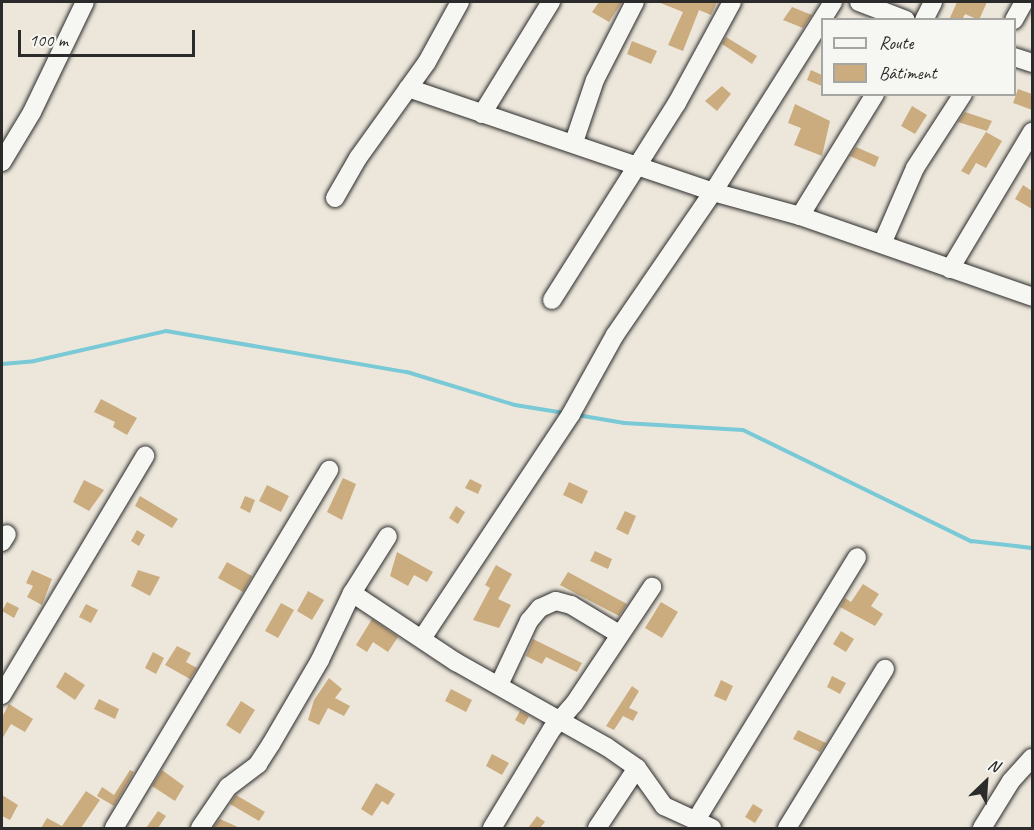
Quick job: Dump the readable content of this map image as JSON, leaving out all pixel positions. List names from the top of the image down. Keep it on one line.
{"legend":["Route","Bâtiment"],"scale_bar":"100 m","north":"top right"}
